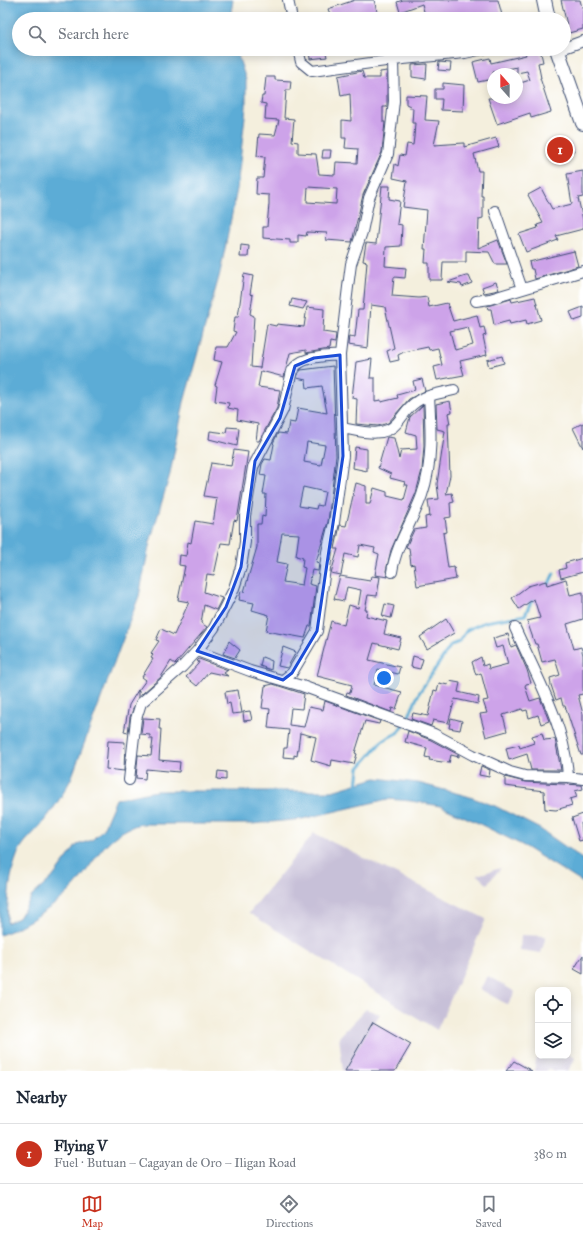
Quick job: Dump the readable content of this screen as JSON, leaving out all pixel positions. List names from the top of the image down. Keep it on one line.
{"north":"top","page":{"search":"Search here","pins":"1","heading":"Nearby","list":[{"mark":"1","name":"Flying V","note":"Fuel · Butuan – Cagayan de Oro – Iligan Road","value":"380 m"}],"nav":["Map","Directions","Saved"]}}
